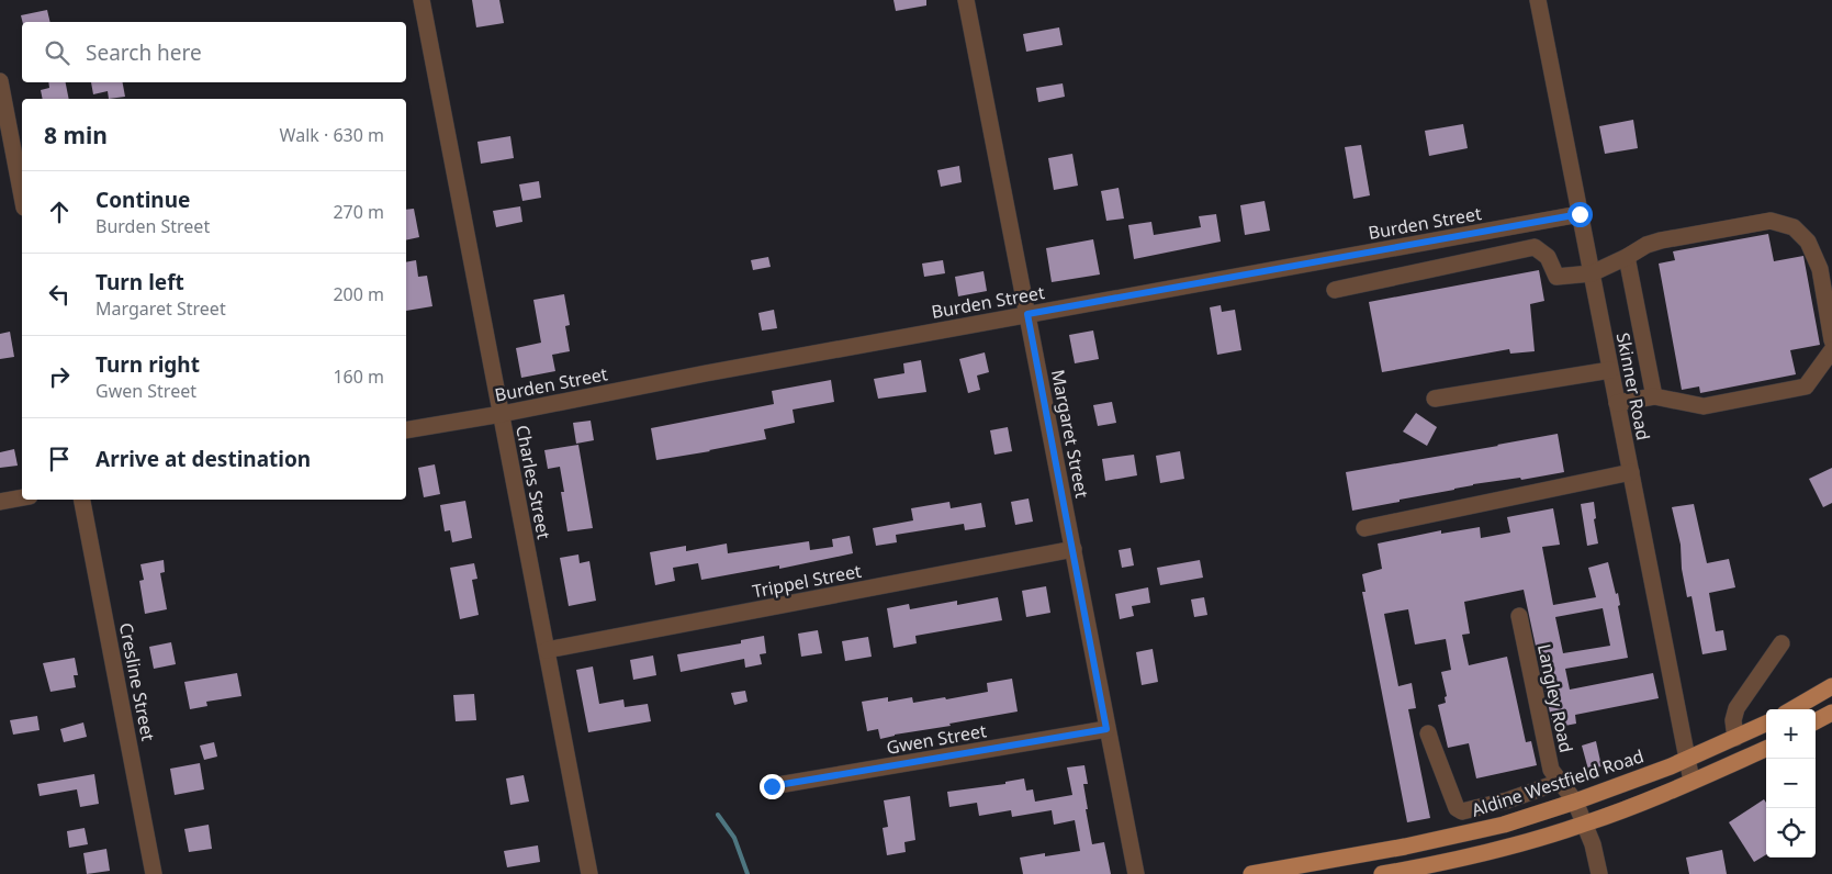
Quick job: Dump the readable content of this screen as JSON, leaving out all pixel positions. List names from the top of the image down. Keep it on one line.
{"streets":{"main road":["Aldine Westfield Road"],"street":["Burden Street","Skinner Road","Margaret Street","Charles Street","Trippel Street","Cresline Street","Langley Road","Gwen Street"]},"crossings":[["Burden Street","Skinner Road"],["Burden Street","Margaret Street"],["Burden Street","Charles Street"],["Skinner Road","Aldine Westfield Road"],["Margaret Street","Trippel Street"],["Margaret Street","Gwen Street"],["Charles Street","Trippel Street"],["Langley Road","Aldine Westfield Road"]],"page":{"search":"Search here","heading":["8 min","Walk · 630 m"],"list":[["Continue","Burden Street","270 m"],["Turn left","Margaret Street","200 m"],["Turn right","Gwen Street","160 m"],"Arrive at destination"],"map_buttons":["+","−"]}}
